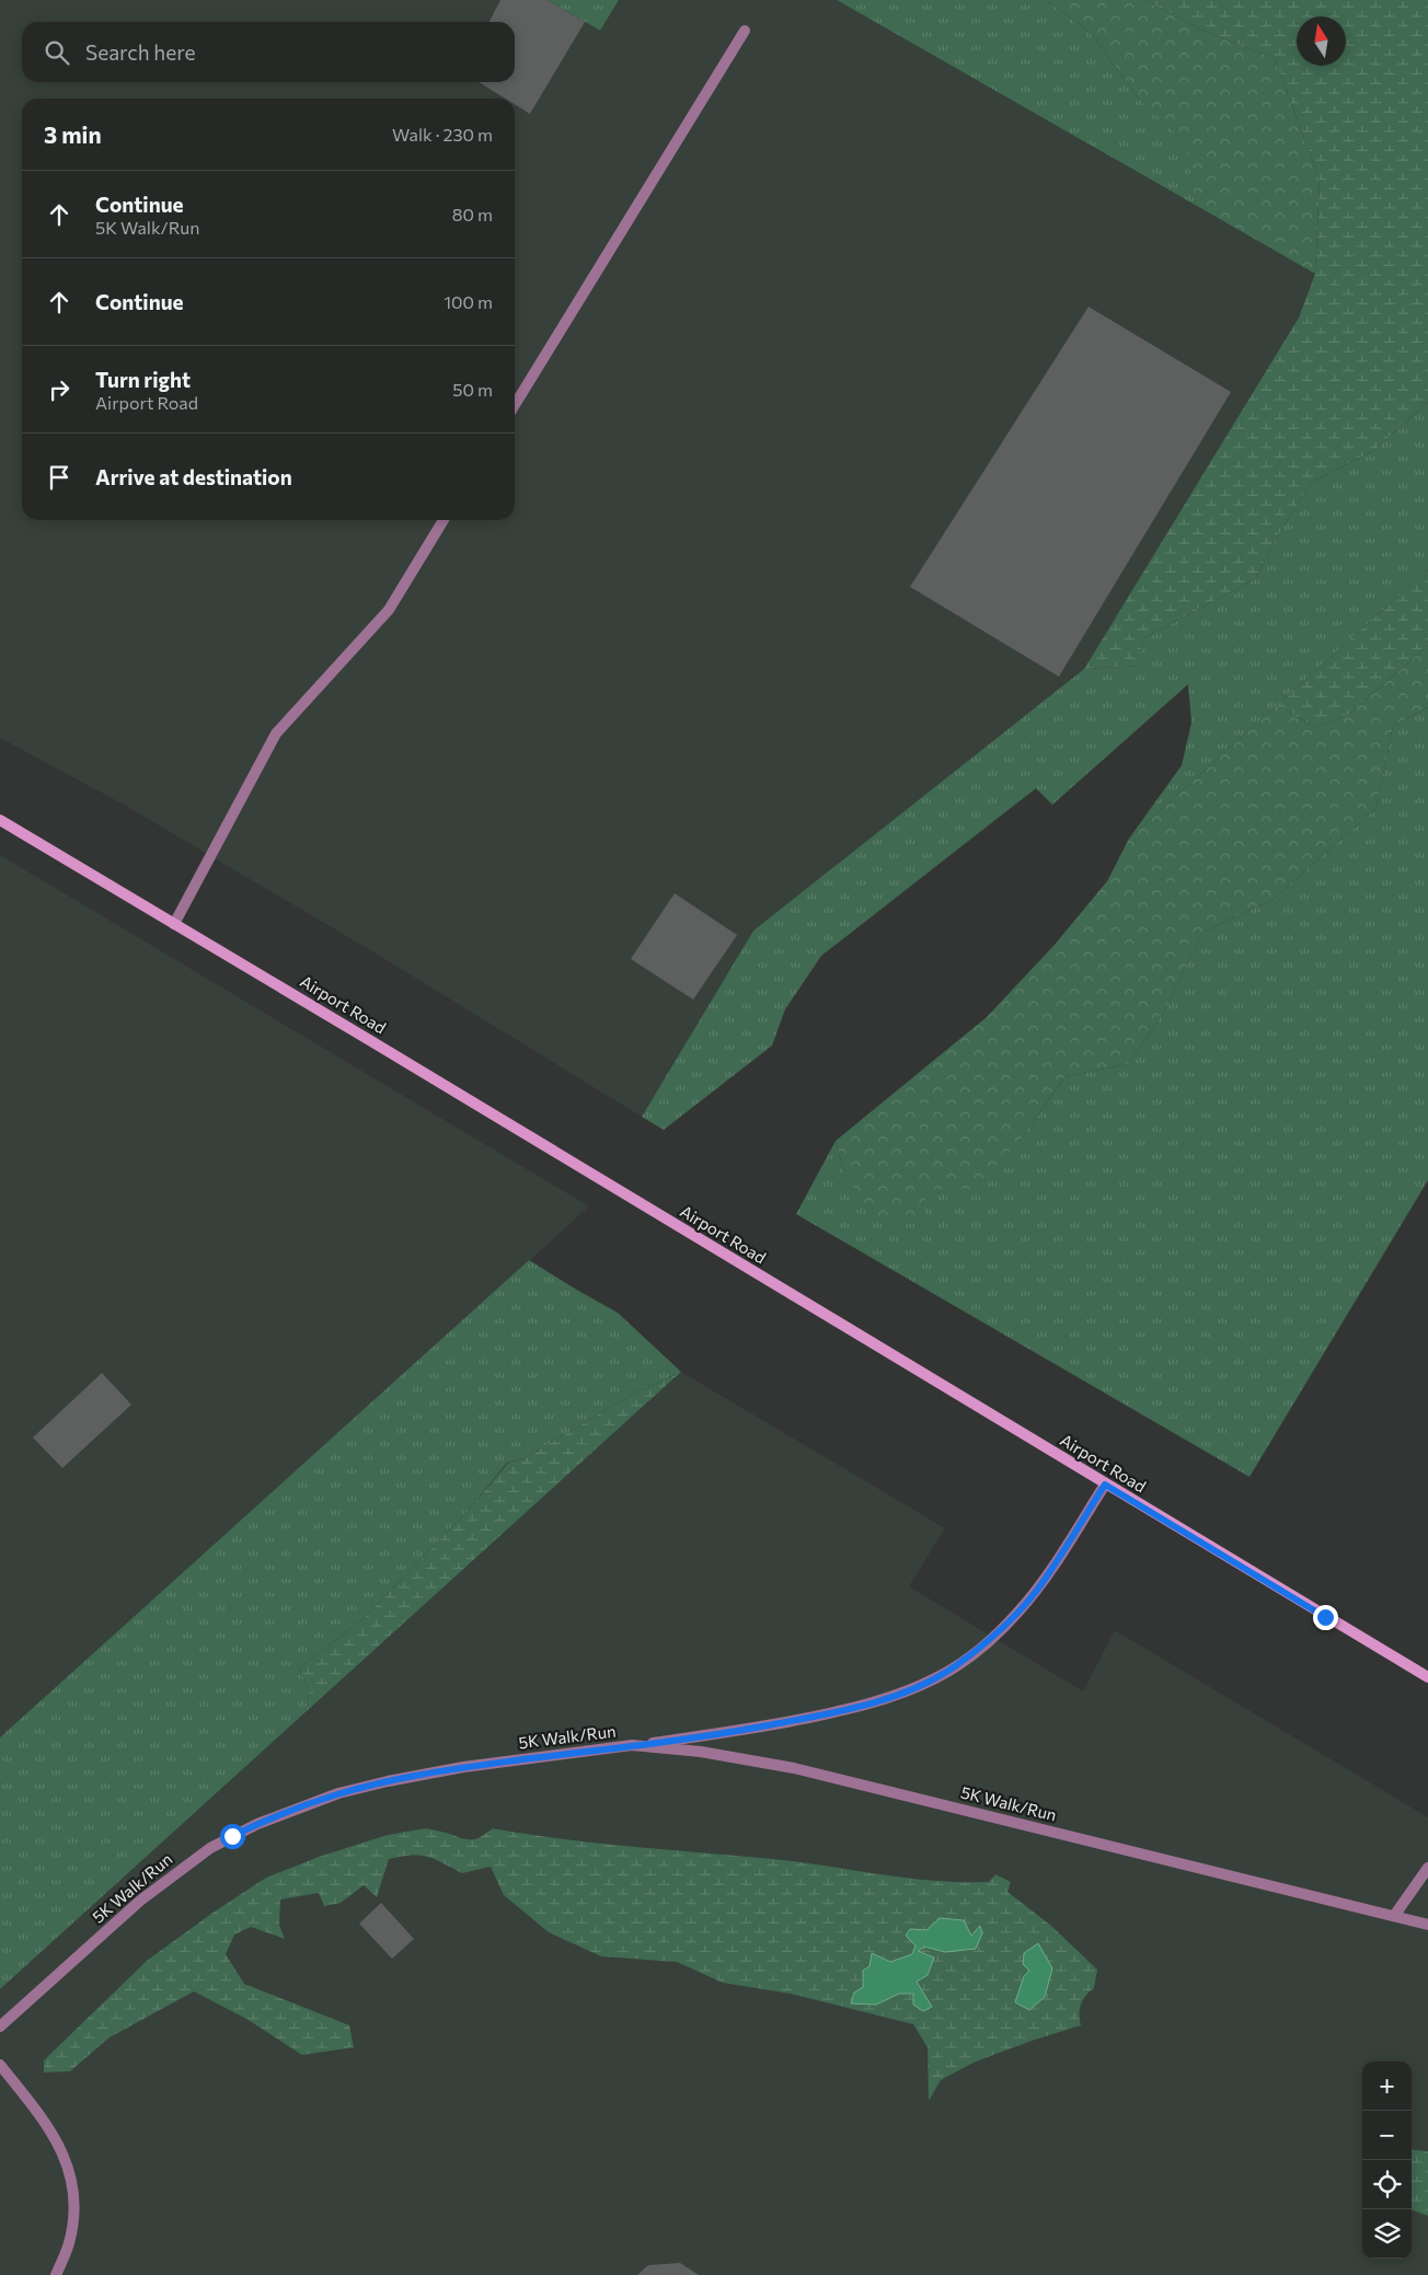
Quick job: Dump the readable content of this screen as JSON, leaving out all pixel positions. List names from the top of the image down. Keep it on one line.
{"streets":{"main road":["Airport Road"],"lane":["5K Walk/Run"]},"north":"top","page":{"search":"Search here","heading":["3 min","Walk · 230 m"],"list":[["Continue","5K Walk/Run","80 m"],["Continue","100 m"],["Turn right","Airport Road","50 m"],"Arrive at destination"],"map_buttons":["+","−"]}}
